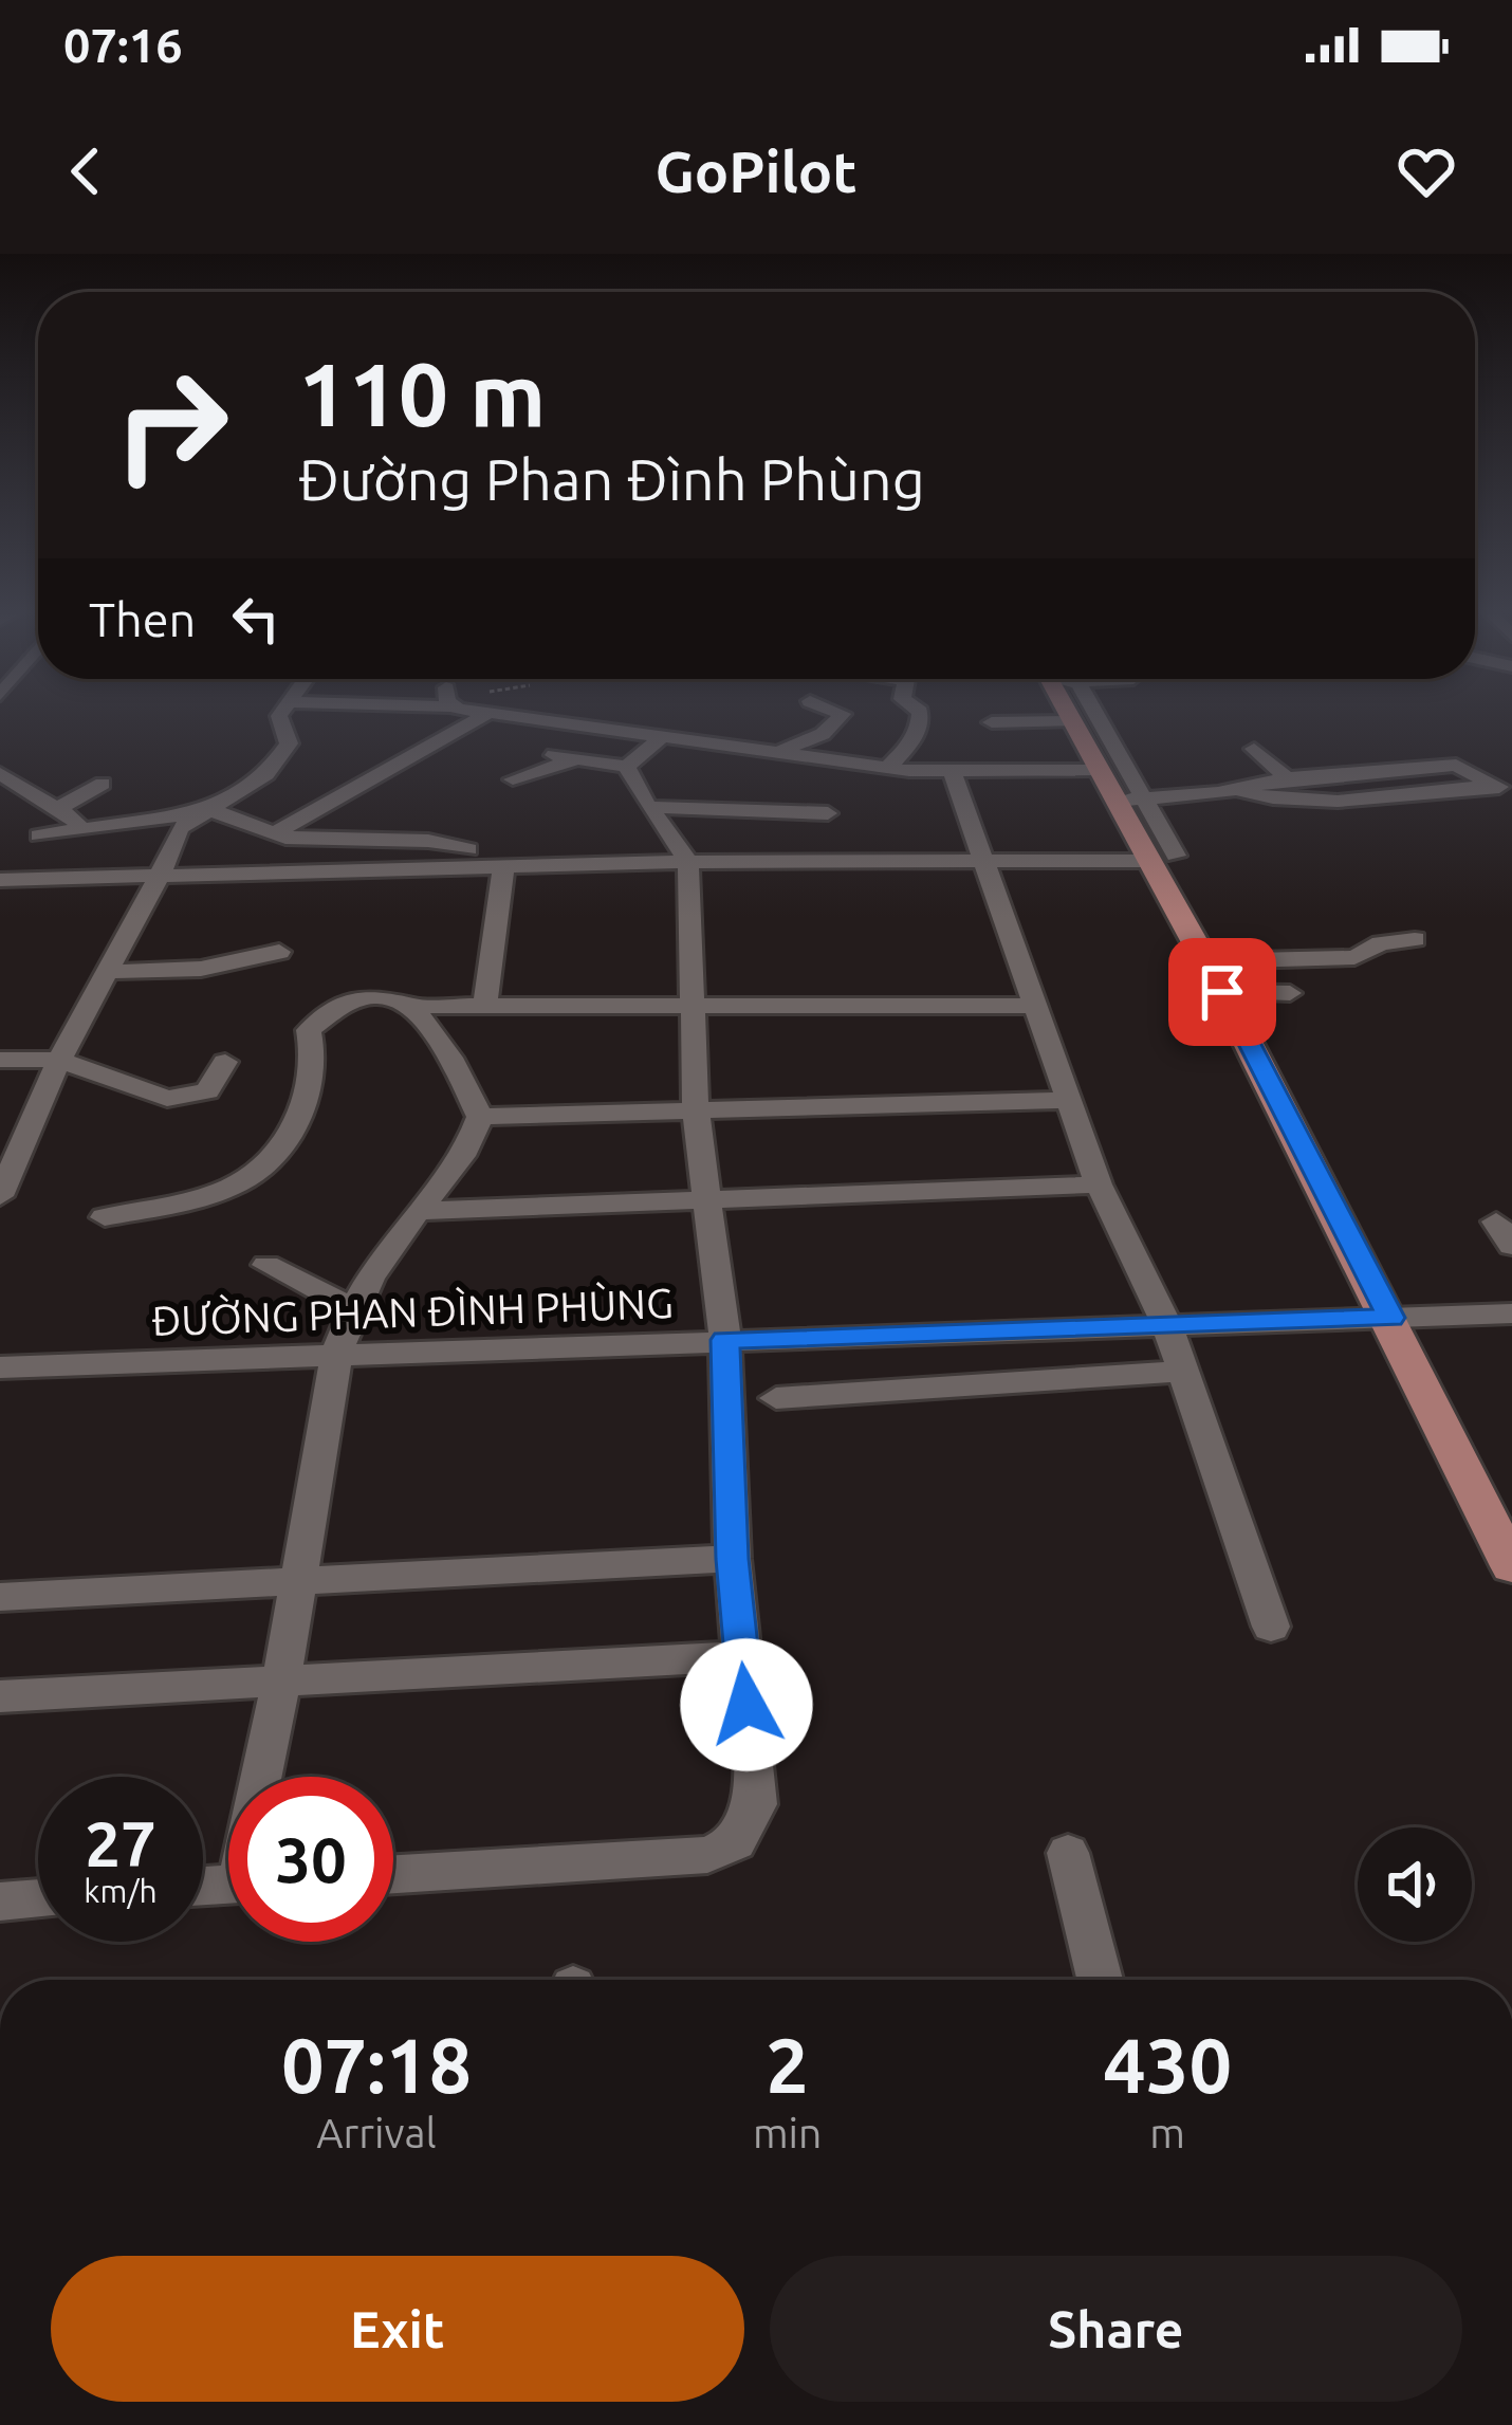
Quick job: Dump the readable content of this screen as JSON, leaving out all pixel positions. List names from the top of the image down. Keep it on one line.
{"streets":{"street":["ĐƯỜNG PHAN ĐÌNH PHÙNG"]},"page":{"status":"07:16","header":"GoPilot","turn":["110 m","Đường Phan Đình Phùng"],"then":"Then","speed":"27 km/h","limit":"30","eta":["07:18","Arrival","2","min","430","m"],"buttons":["Exit","Share"]}}
